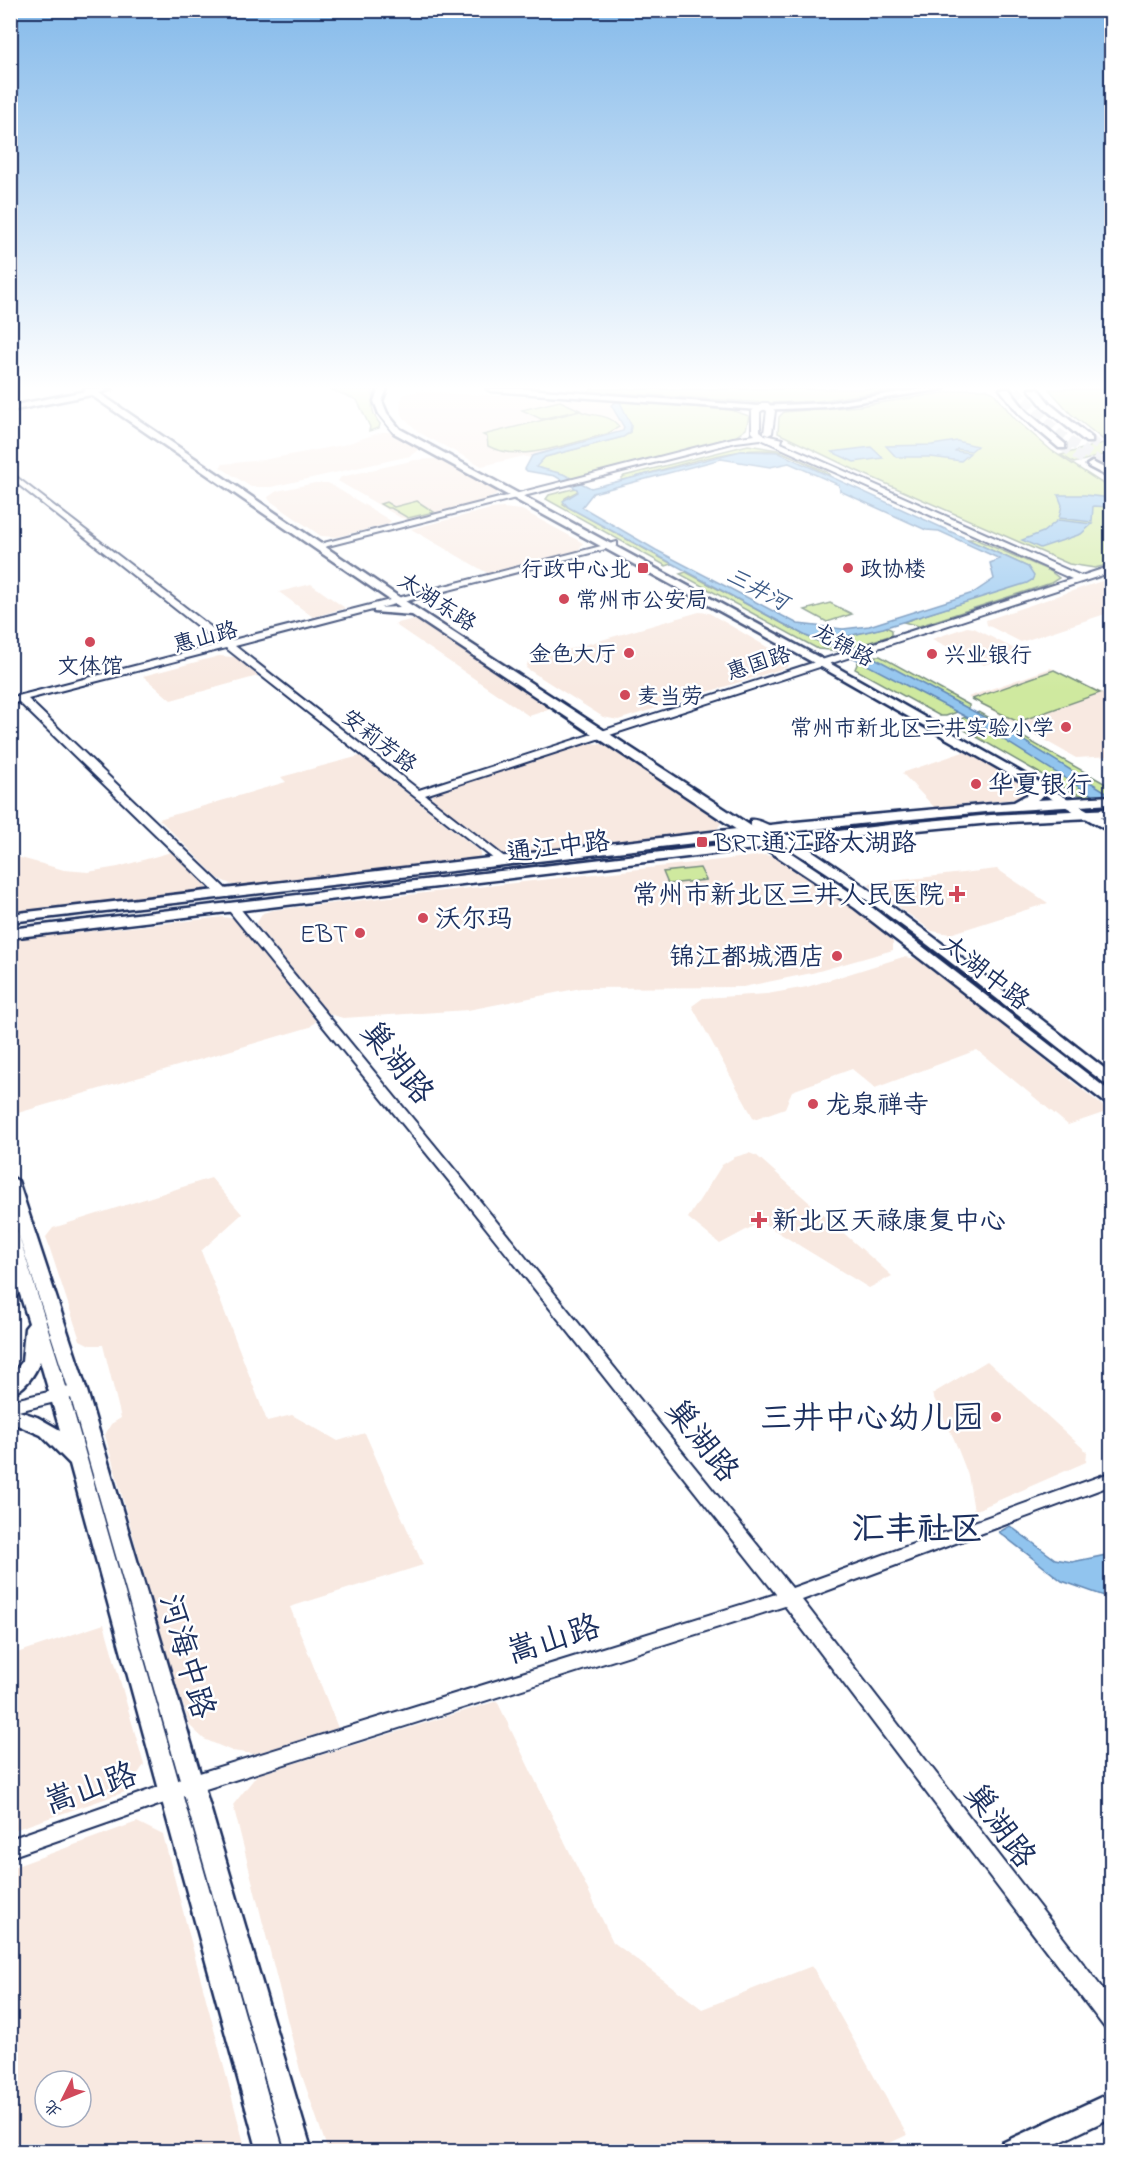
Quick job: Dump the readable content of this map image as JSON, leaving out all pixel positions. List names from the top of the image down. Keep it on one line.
{"streets":{"main road":["太湖东路","龙锦路","通江中路","太湖中路","河海中路"],"street":["惠山路","安莉芳路","巢湖路","嵩山路"]},"crossings":[["太湖东路","惠山路"],["太湖东路","通江中路"],["太湖东路","太湖中路"],["惠山路","龙锦路"],["惠山路","安莉芳路"],["龙锦路","通江中路"],["安莉芳路","通江中路"],["通江中路","太湖中路"],["通江中路","巢湖路"],["巢湖路","嵩山路"],["嵩山路","河海中路"]],"districts":["汇丰社区"],"water":["三井河"],"places":{"transit":["行政中心北","BRT通江路太湖路"],"other":["政协楼","常州市公安局","文体馆","金色大厅","兴业银行","麦当劳","常州市新北区三井实验小学","华夏银行","沃尔玛","EBT","锦江都城酒店","龙泉禅寺","三井中心幼儿园"],"health":["常州市新北区三井人民医院","新北区天禄康复中心"]},"north":"bottom left"}
